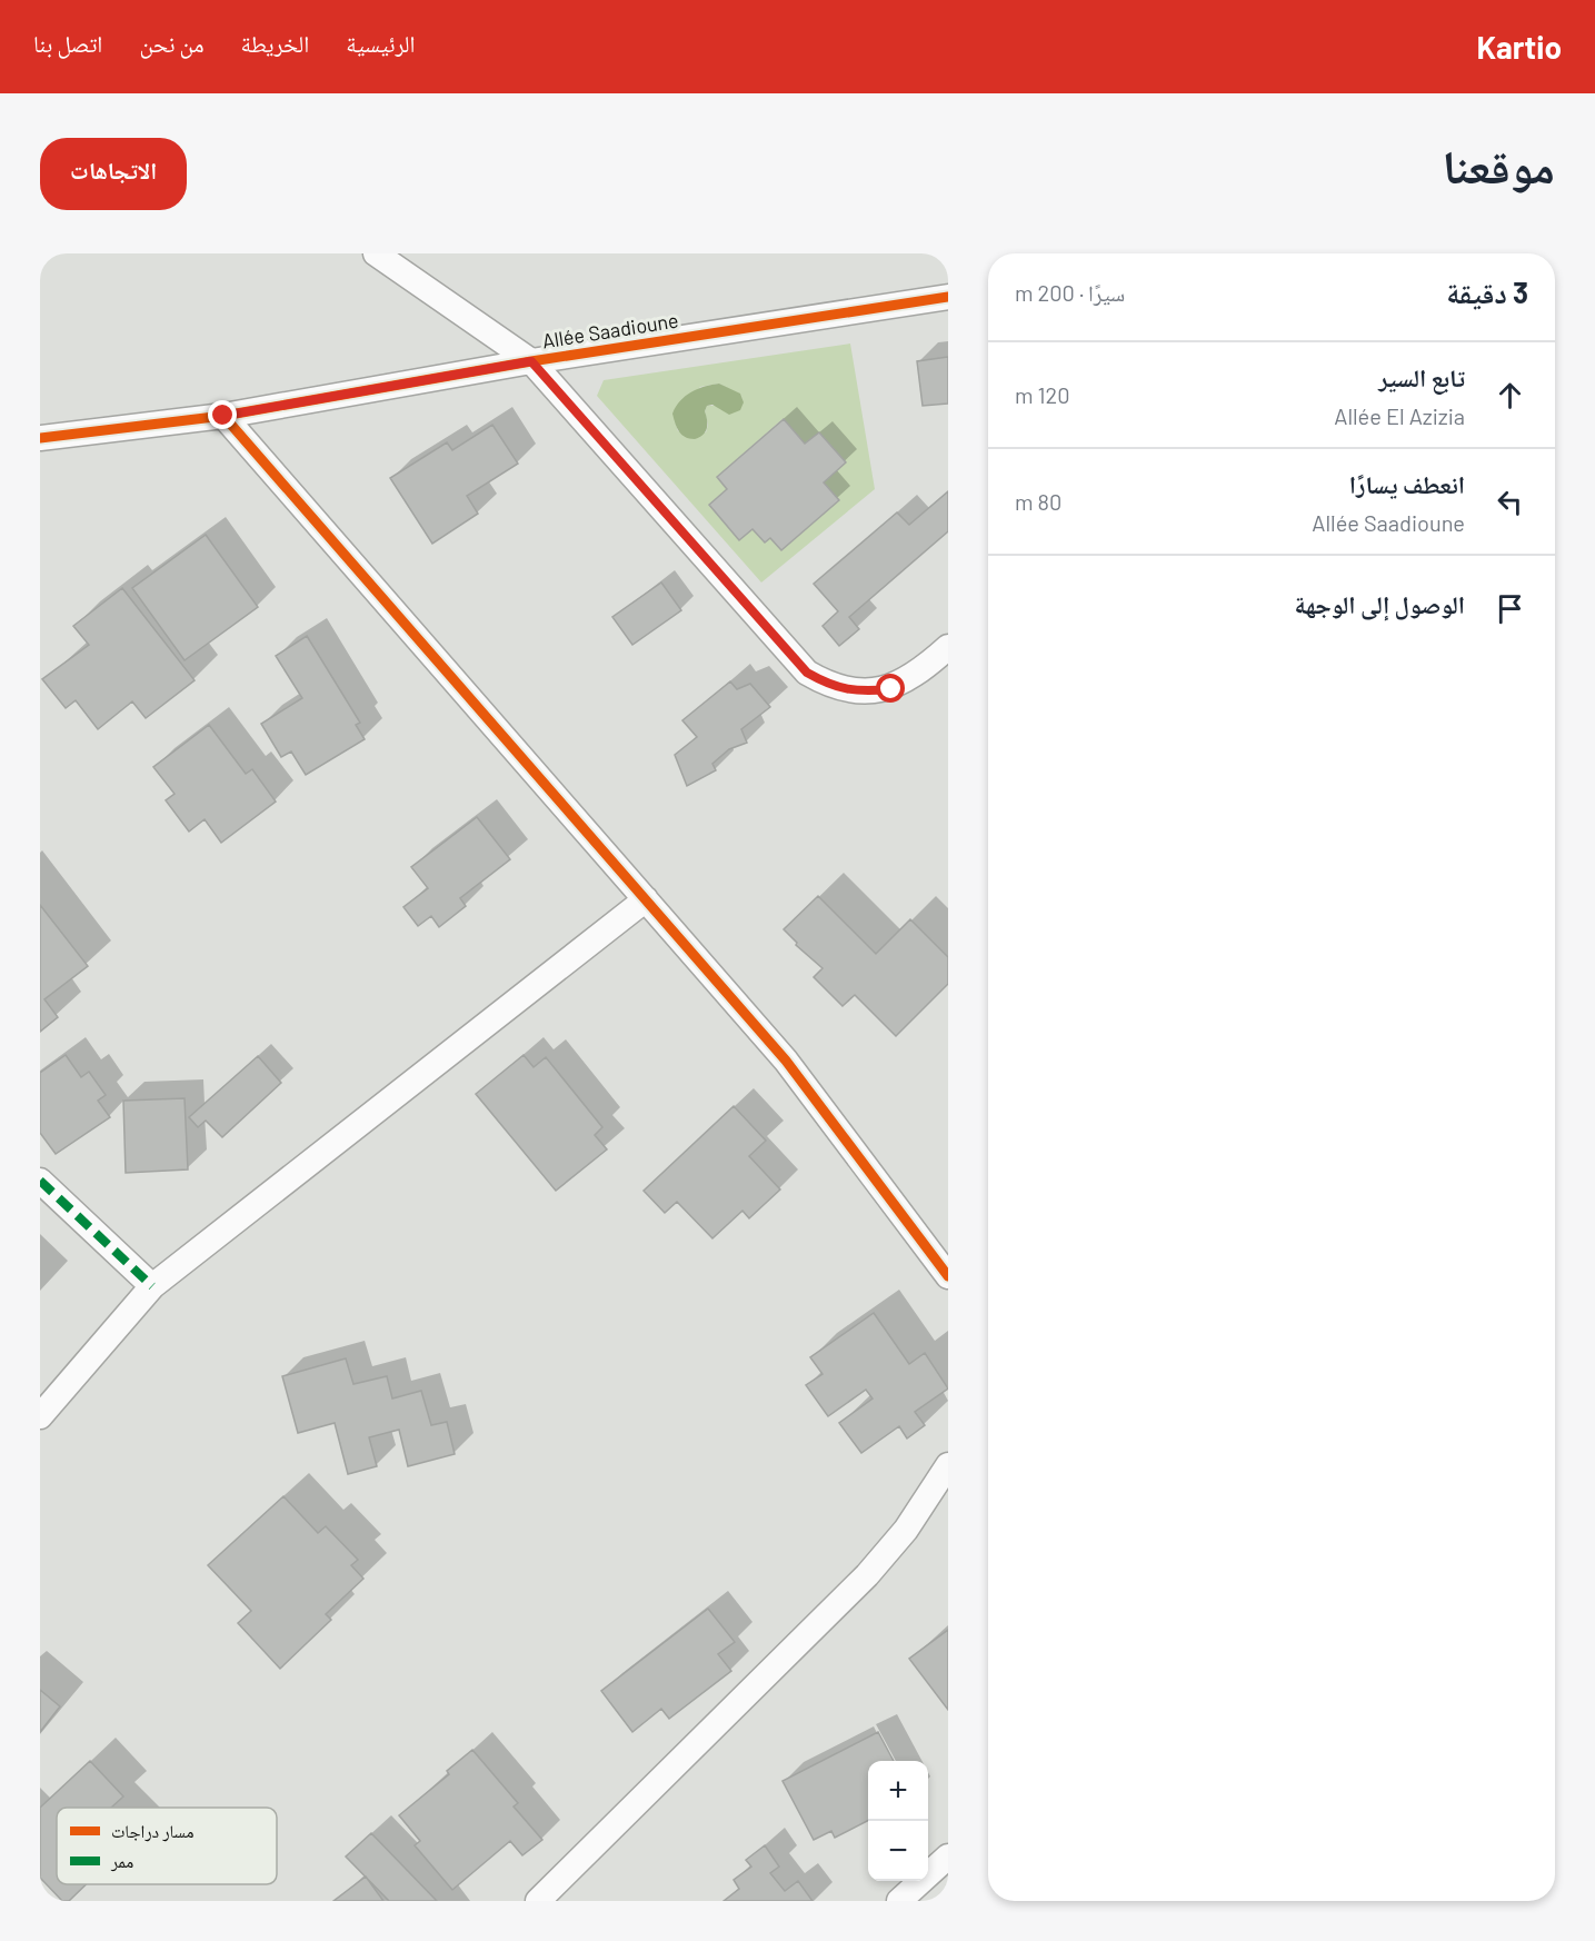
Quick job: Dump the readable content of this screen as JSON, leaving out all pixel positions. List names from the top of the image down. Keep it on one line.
{"streets":{"street":["Allée Saadioune"]},"legend":["مسار دراجات","ممر"],"page":{"header":"Kartio","nav":["الرئيسية","الخريطة","من نحن","اتصل بنا"],"title":"موقعنا","buttons":"الاتجاهات","heading":["3 دقيقة","سيرًا · 200 m"],"list":[["تابع السير","Allée El Azizia","120 m"],["انعطف يسارًا","Allée Saadioune","80 m"],"الوصول إلى الوجهة"],"map_buttons":["+","−"]}}
